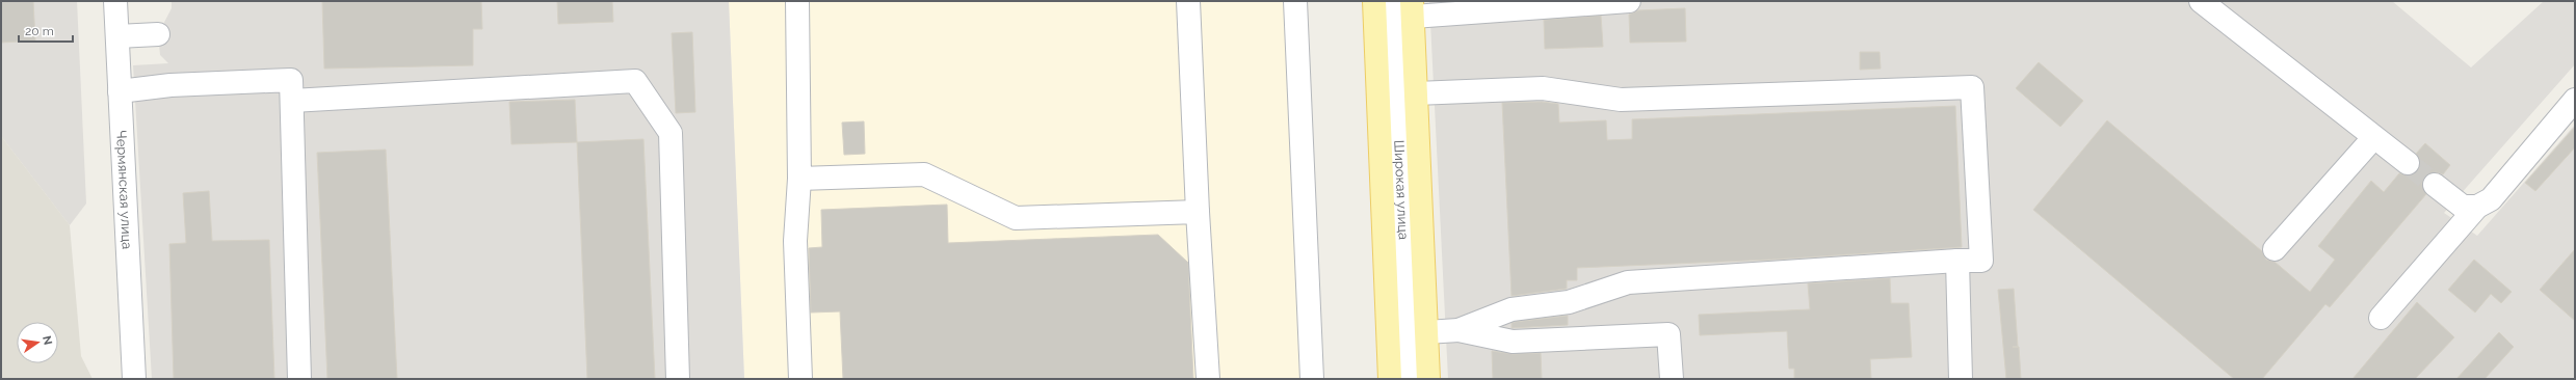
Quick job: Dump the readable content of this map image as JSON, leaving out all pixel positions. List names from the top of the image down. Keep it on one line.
{"streets":{"main road":["Широкая улица"],"street":["Чермянская улица"]},"scale_bar":"20 m","north":"right"}
